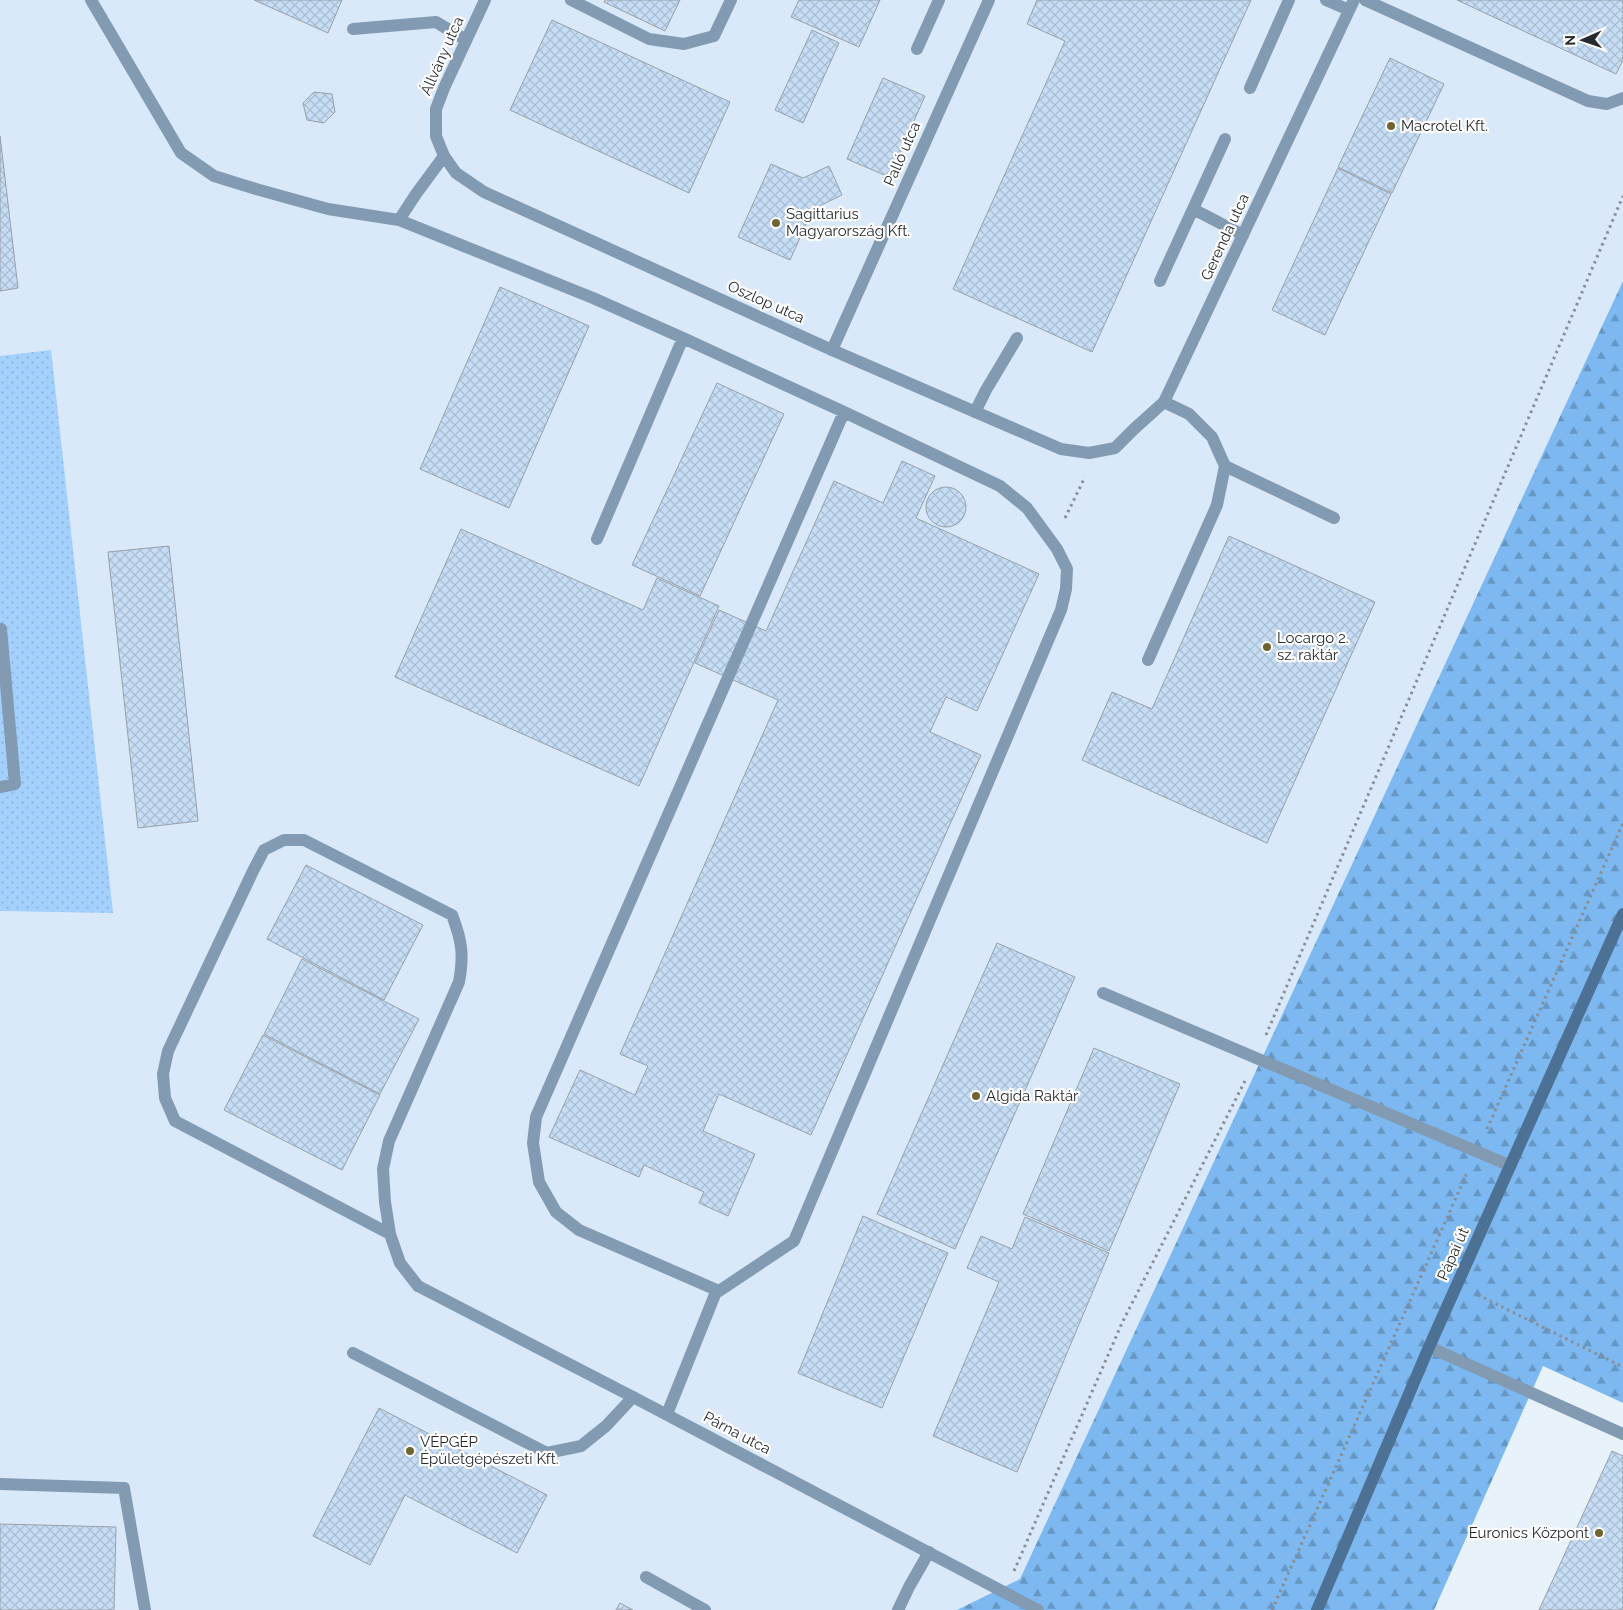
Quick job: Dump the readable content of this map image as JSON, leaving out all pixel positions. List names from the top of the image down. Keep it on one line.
{"streets":{"main road":["Pápai út"],"street":["Állvány utca","Palló utca","Gerenda utca","Oszlop utca","Párna utca"]},"crossings":[["Állvány utca","Oszlop utca"],["Palló utca","Oszlop utca"],["Gerenda utca","Oszlop utca"]],"places":["Macrotel Kft.","Sagittarius Magyarország Kft.","Locargo 2. sz. raktár","Algida Raktár","VÉPGÉP Épületgépészeti Kft.","Euronics Központ"],"north":"left"}
